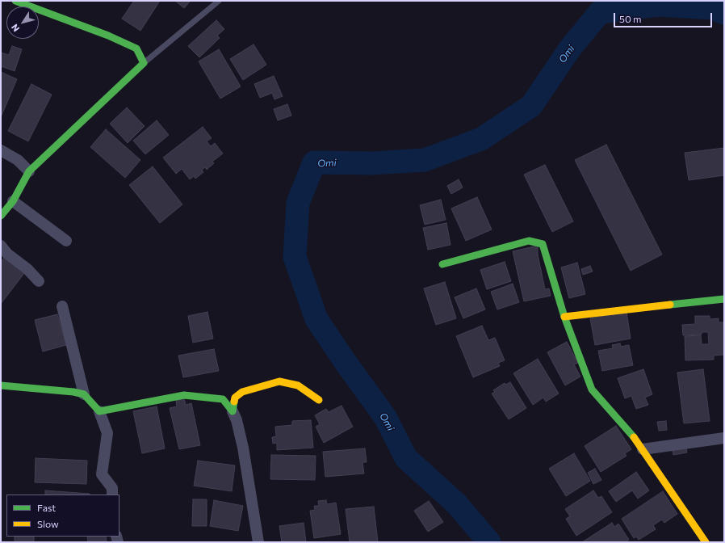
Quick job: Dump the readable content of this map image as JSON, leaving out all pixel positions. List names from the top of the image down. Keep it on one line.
{"water":["Omi"],"legend":["Fast","Slow"],"scale_bar":"50 m","north":"bottom left"}
